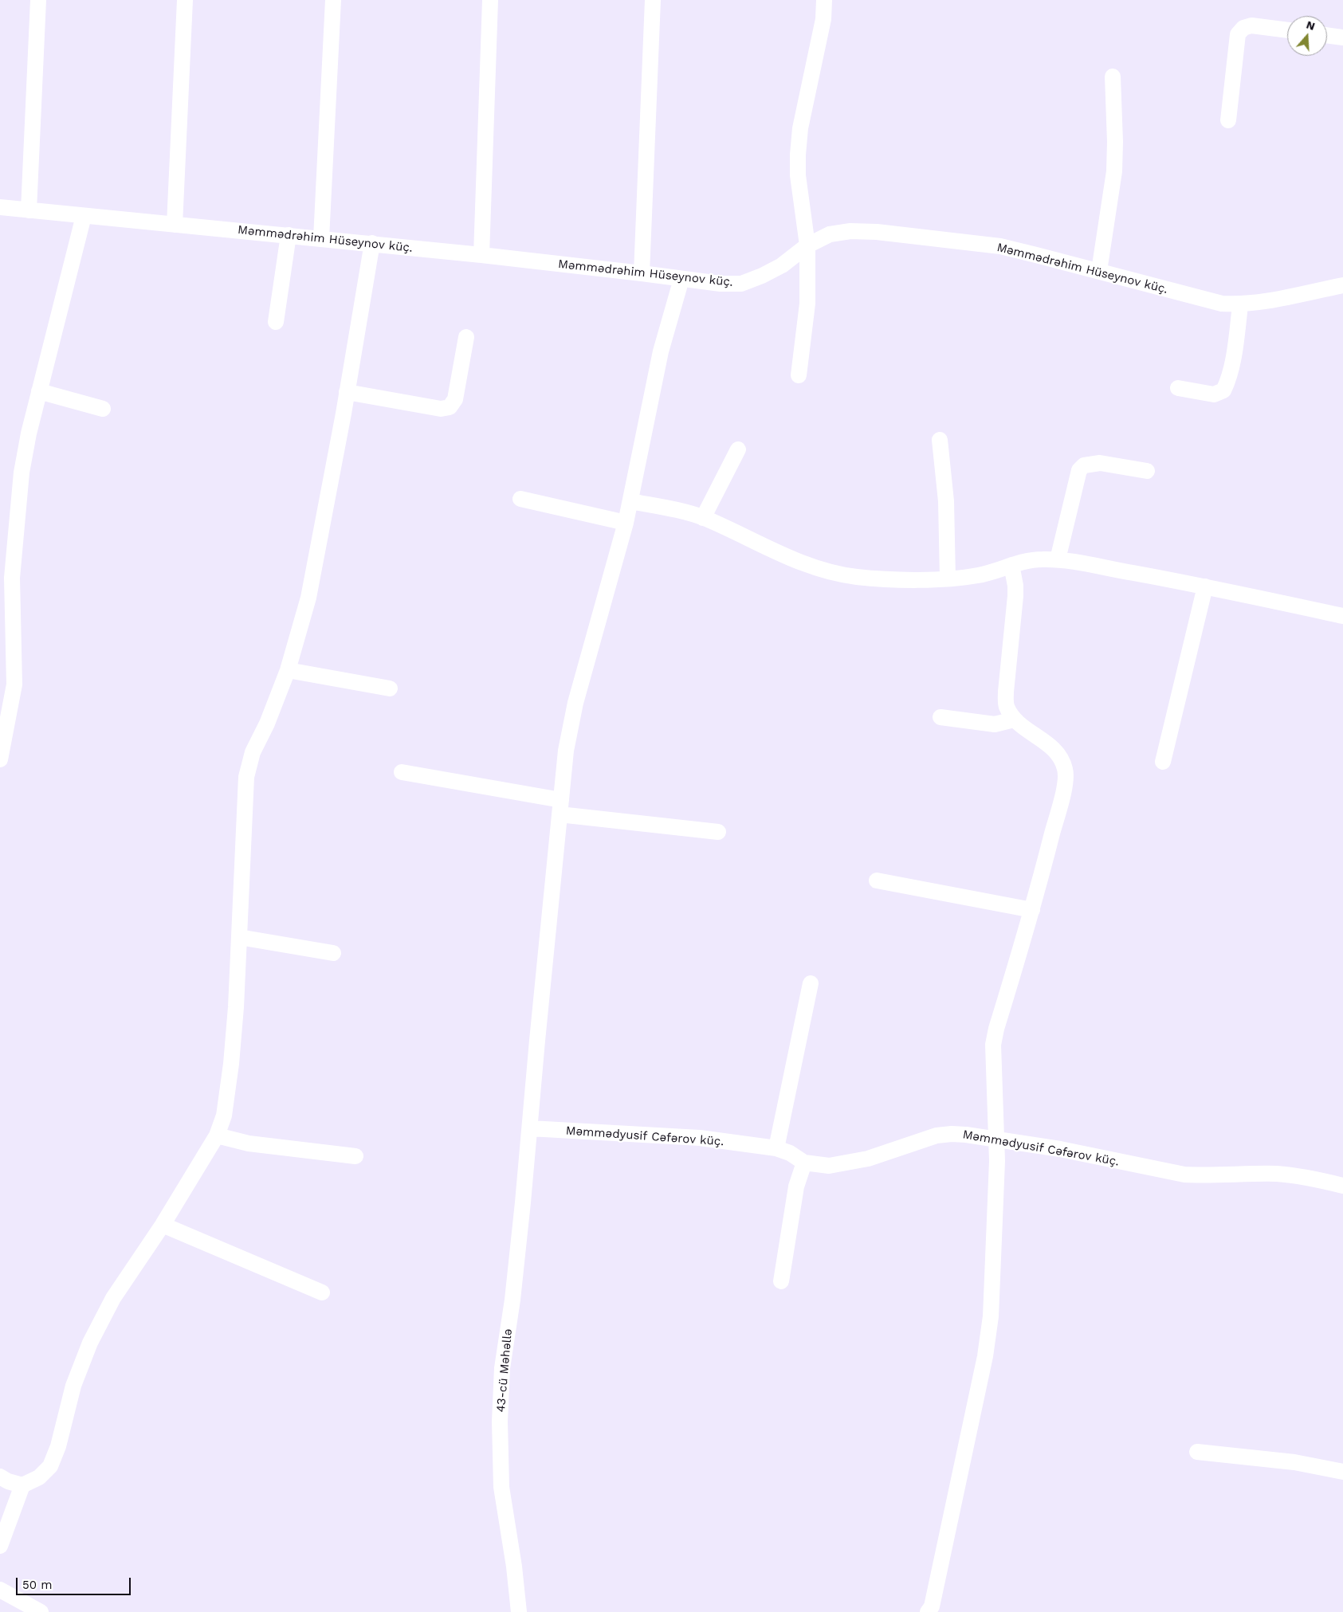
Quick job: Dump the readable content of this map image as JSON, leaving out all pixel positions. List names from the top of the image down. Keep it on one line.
{"streets":{"street":["Məmmədrəhim Hüseynov küç.","Məmmədyusif Cəfərov küç.","43-cü Məhəllə"]},"crossings":[["Məmmədrəhim Hüseynov küç.","43-cü Məhəllə"],["Məmmədyusif Cəfərov küç.","43-cü Məhəllə"]],"scale_bar":"50 m","north":"top"}
